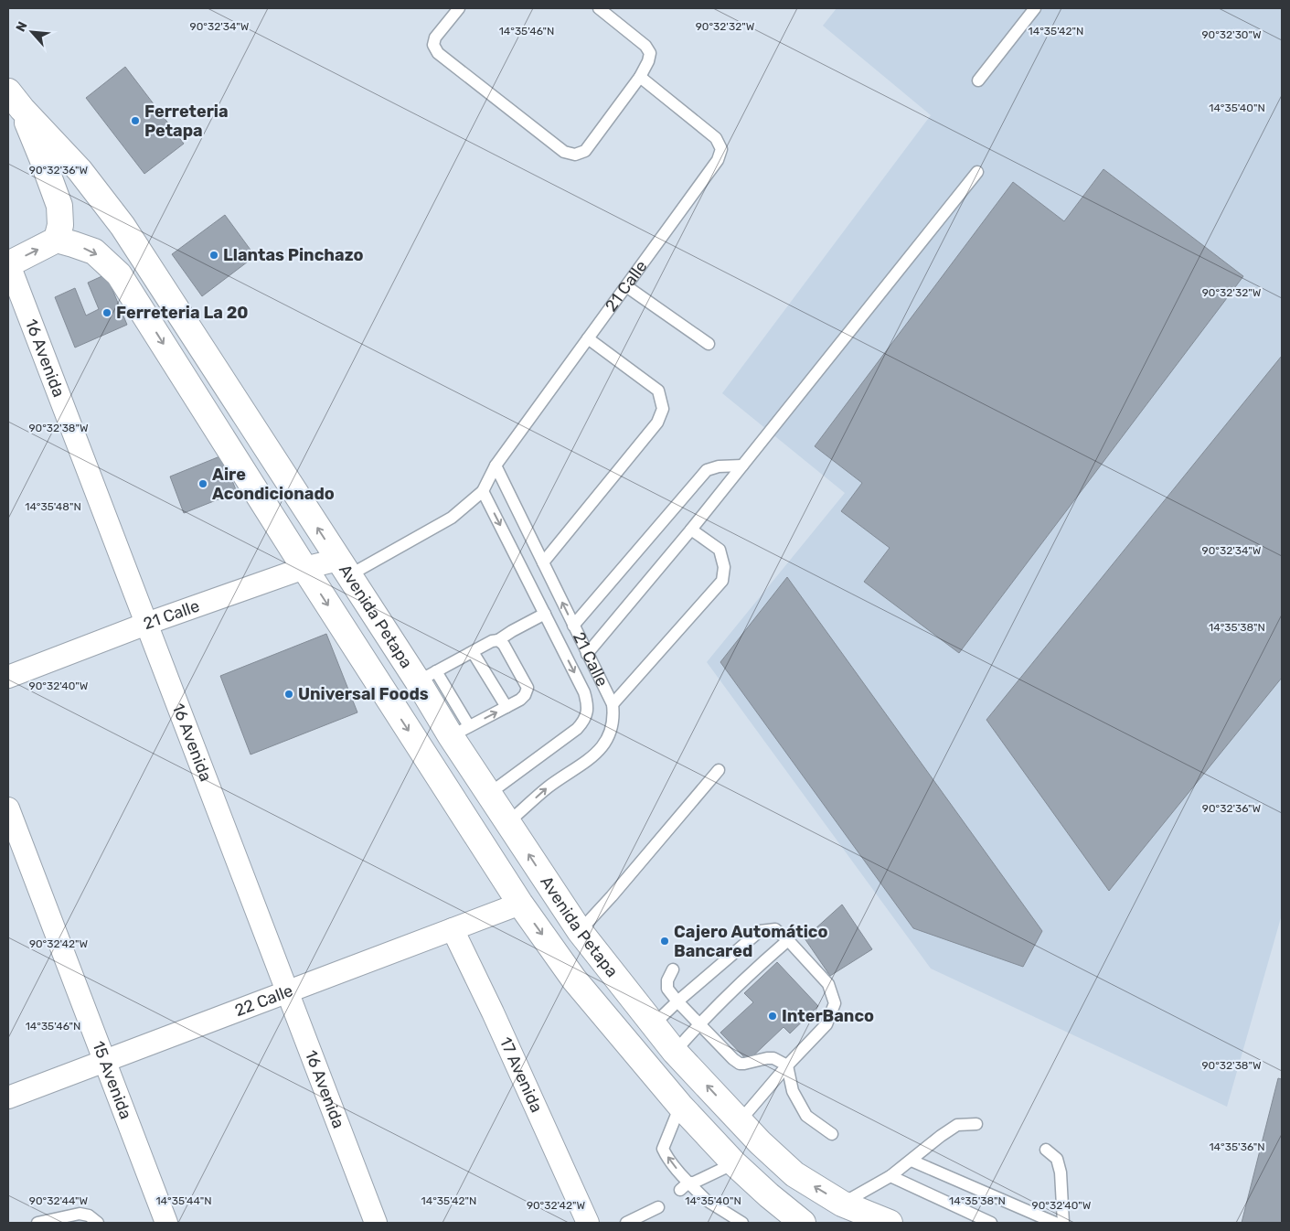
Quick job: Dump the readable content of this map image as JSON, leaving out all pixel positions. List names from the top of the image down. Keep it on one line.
{"streets":{"main road":["Avenida Petapa"],"street":["21 Calle","16 Avenida","22 Calle","17 Avenida","15 Avenida"]},"crossings":[["21 Calle","16 Avenida"],["21 Calle","Avenida Petapa"],["16 Avenida","22 Calle"],["22 Calle","17 Avenida"],["22 Calle","15 Avenida"]],"places":["Ferreteria Petapa","Llantas Pinchazo","Ferreteria La 20","Aire Acondicionado","Universal Foods","Cajero Automático Bancared","InterBanco"],"north":"top left","coordinates":["90°32'34\"W","90°32'32\"W","14°35'46\"N","14°35'42\"N","90°32'30\"W","14°35'40\"N","90°32'36\"W","90°32'38\"W","14°35'48\"N","14°35'38\"N","90°32'40\"W","90°32'42\"W","14°35'36\"N","14°35'44\"N","90°32'44\"W"]}
